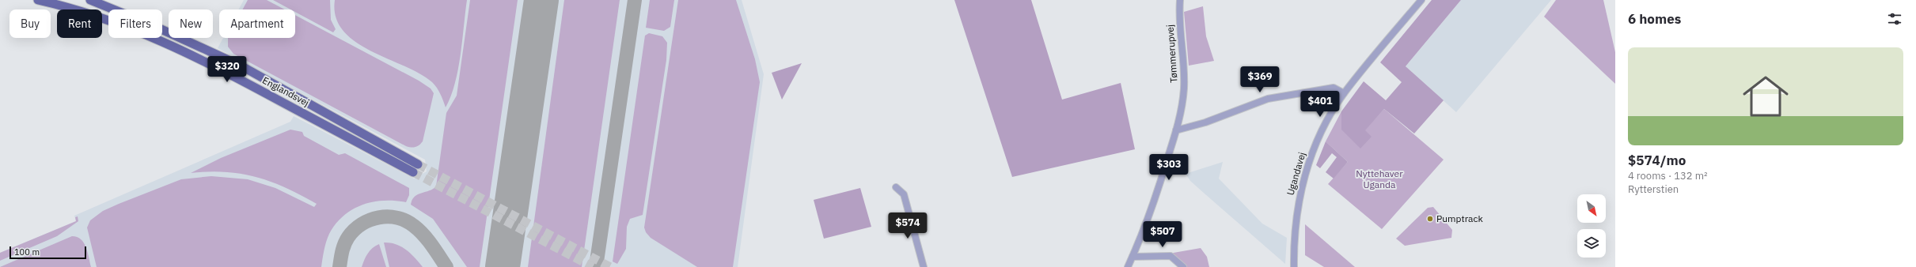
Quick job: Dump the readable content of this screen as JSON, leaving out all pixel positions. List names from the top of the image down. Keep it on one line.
{"streets":{"main road":["Englandsvej"],"street":["Tømmerupvej","Ugandavej"]},"parks":["Nyttehaver Uganda"],"places":["Pumptrack"],"scale_bar":"100 m","north":"bottom right","page":{"heading":"6 homes","chip":["Buy","Rent","Filters","New","Apartment"],"list":[{"name":"$574/mo","note":"4 rooms · 132 m² · Rytterstien"}],"price":["$320","$369","$401","$303","$574","$507"],"scale":"100 m"}}
